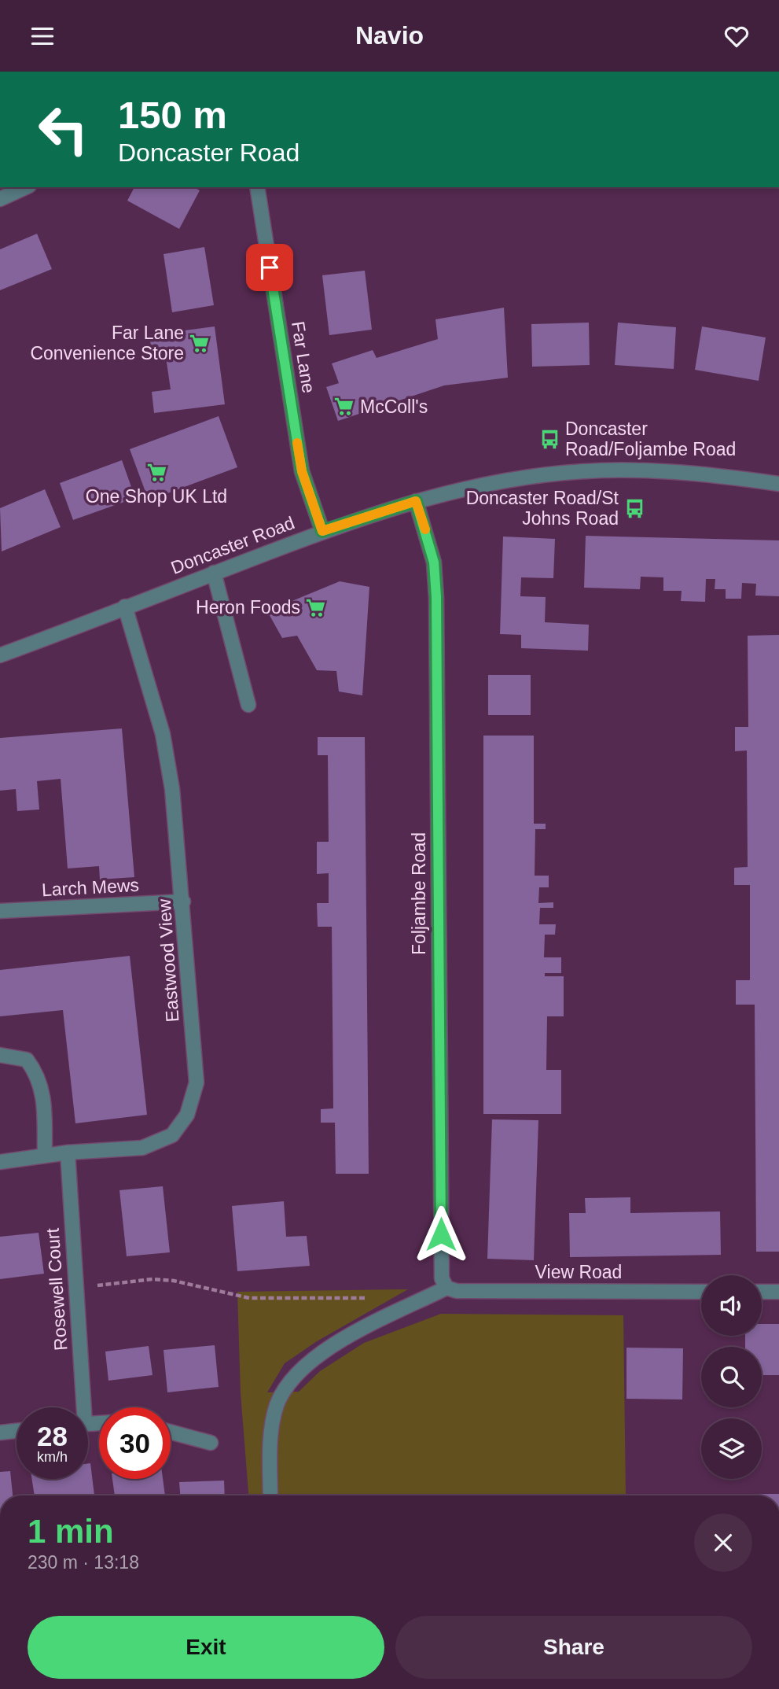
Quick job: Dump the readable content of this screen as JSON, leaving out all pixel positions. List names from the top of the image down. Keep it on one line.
{"streets":{"street":["Far Lane","Doncaster Road","Larch Mews","Foljambe Road","Eastwood View","View Road","Rosewell Court"]},"crossings":[["Far Lane","Doncaster Road"],["Doncaster Road","Foljambe Road"],["Doncaster Road","Eastwood View"],["Larch Mews","Eastwood View"],["Foljambe Road","View Road"],["Eastwood View","Rosewell Court"]],"places":{"supermarket":["Far Lane Convenience Store","McColl's","One Shop UK Ltd","Heron Foods"],"bus stop":["Doncaster Road/Foljambe Road","Doncaster Road/St Johns Road"]},"page":{"header":"Navio","turn":["150 m","Doncaster Road"],"speed":"28 km/h","limit":"30","heading":["1 min","230 m · 13:18"],"buttons":["Exit","Share"]}}
